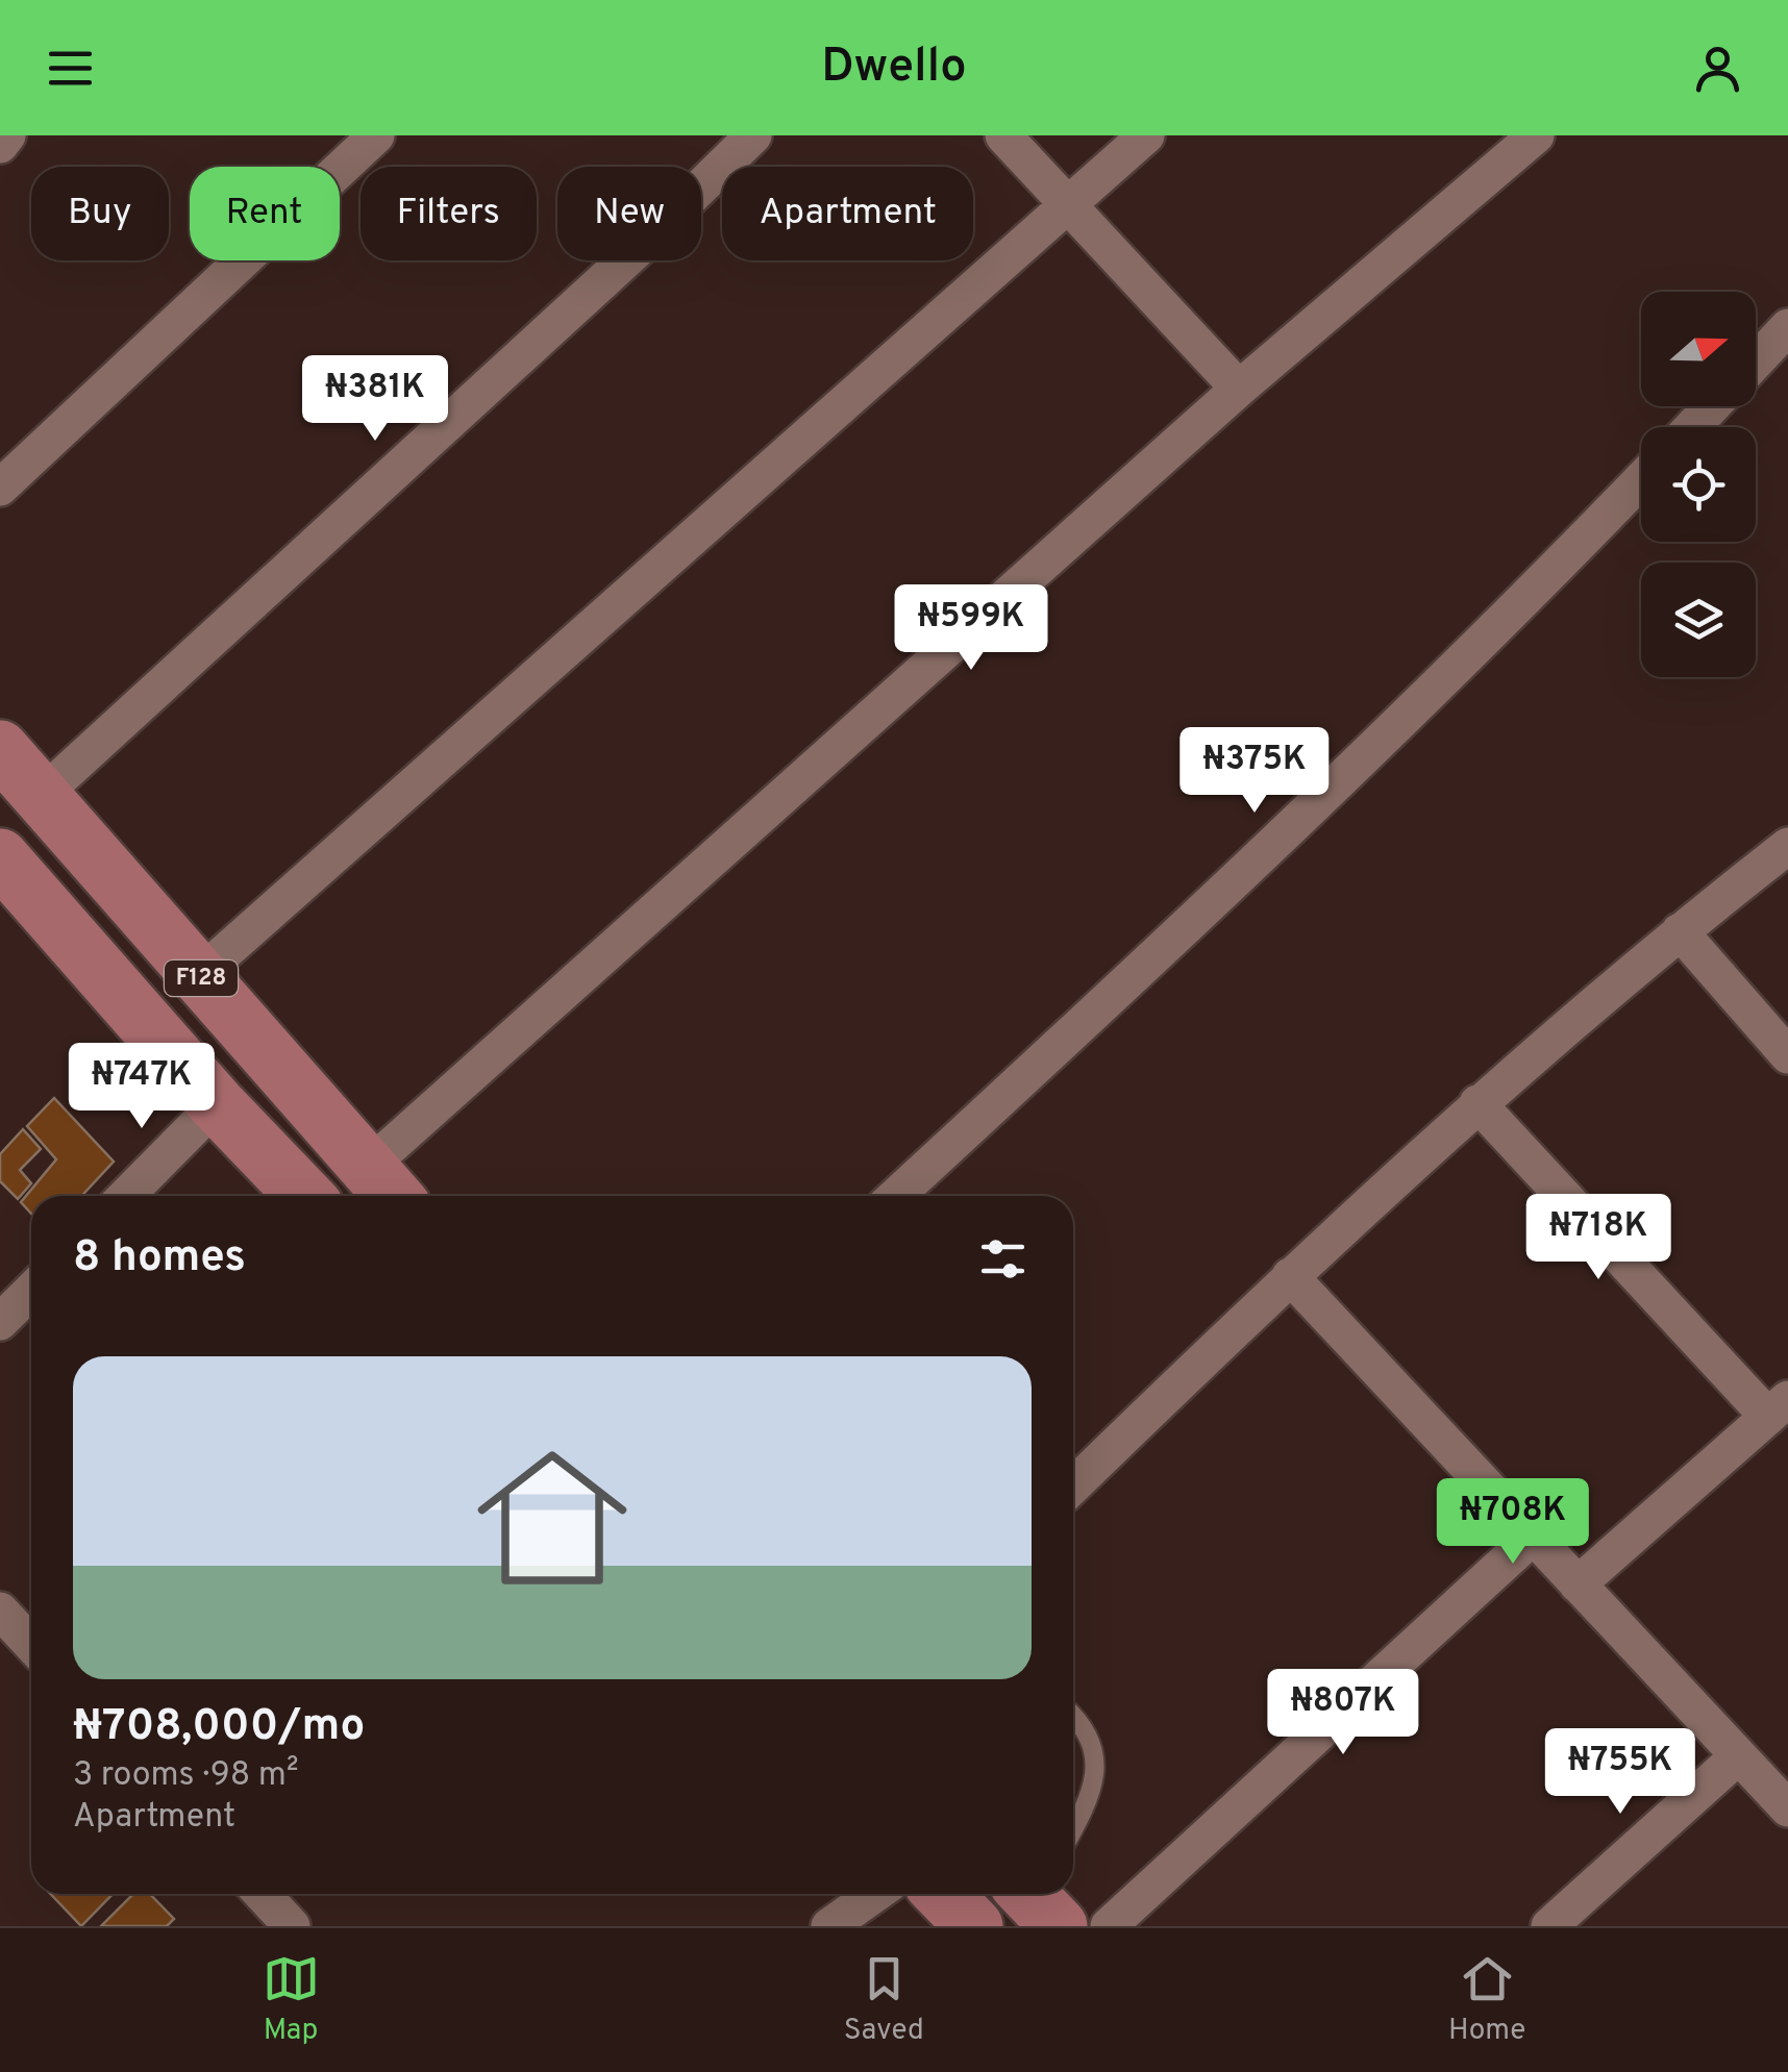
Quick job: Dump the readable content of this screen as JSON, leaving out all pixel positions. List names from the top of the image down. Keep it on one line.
{"streets":{"main road":["F128"]},"north":"right","page":{"header":"Dwello","chip":["Buy","Rent","Filters","New","Apartment"],"price":["₦381K","₦599K","₦375K","₦747K","₦718K","₦708K","₦807K","₦755K"],"heading":"8 homes","list":[{"name":"₦708,000/mo","note":"3 rooms · 98 m² · Apartment"}],"tabs":["Map","Saved","Home"]}}
